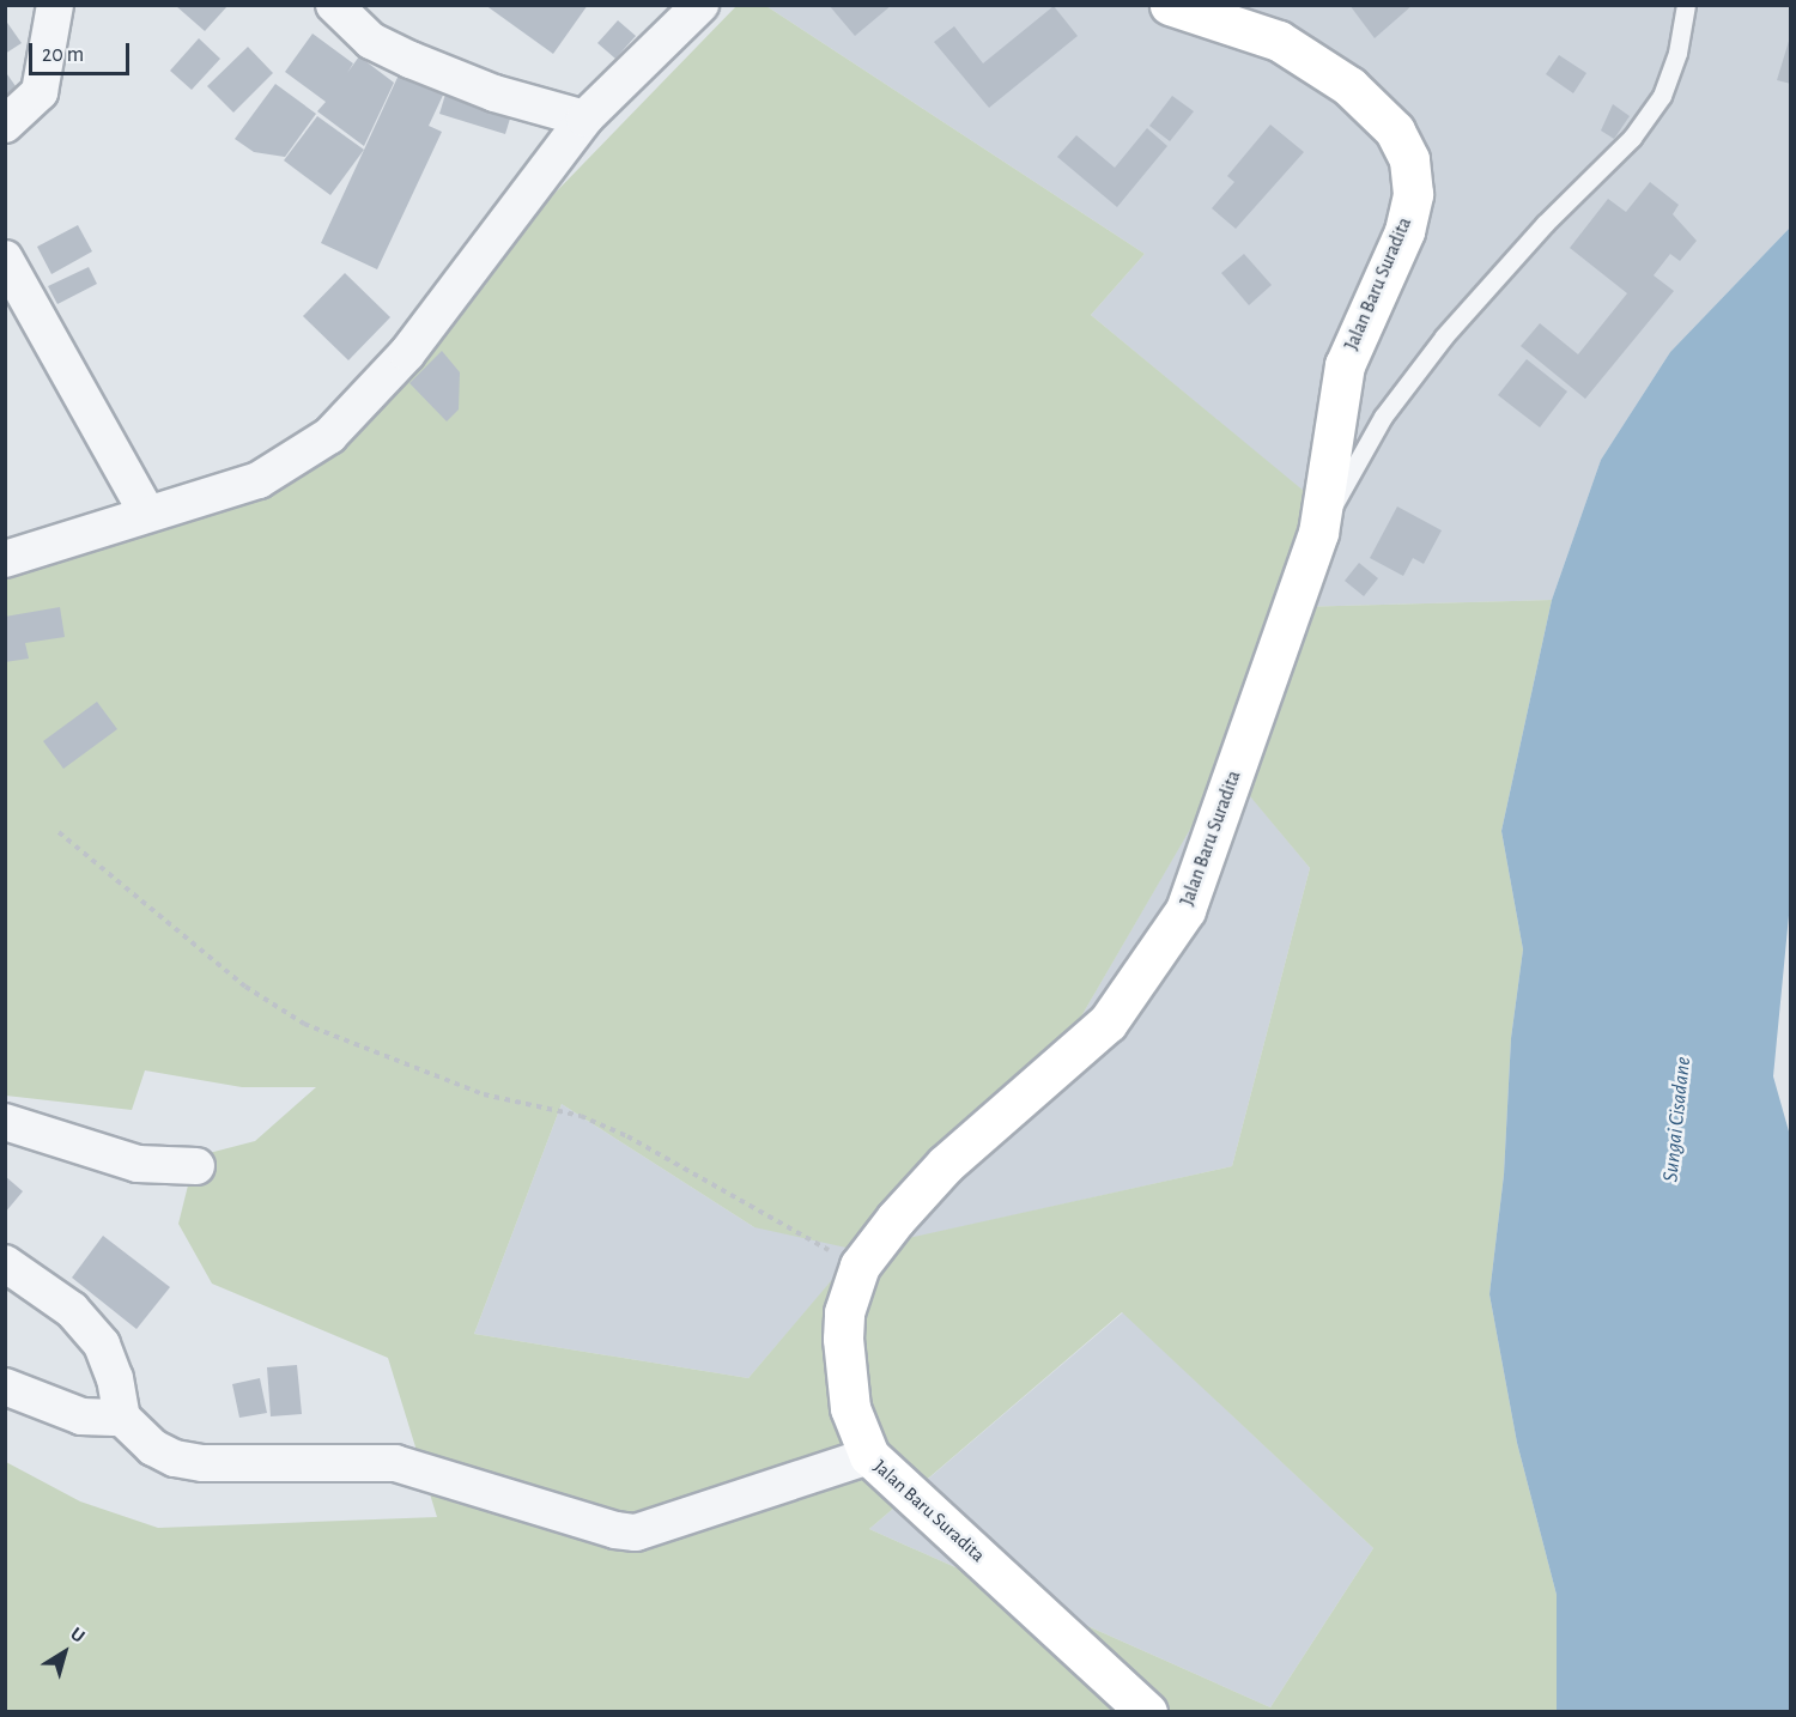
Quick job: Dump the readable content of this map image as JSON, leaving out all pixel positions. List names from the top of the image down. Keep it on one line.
{"streets":{"main road":["Jalan Baru Suradita"]},"water":["Sungai Cisadane"],"scale_bar":"20 m","north":"top right"}
